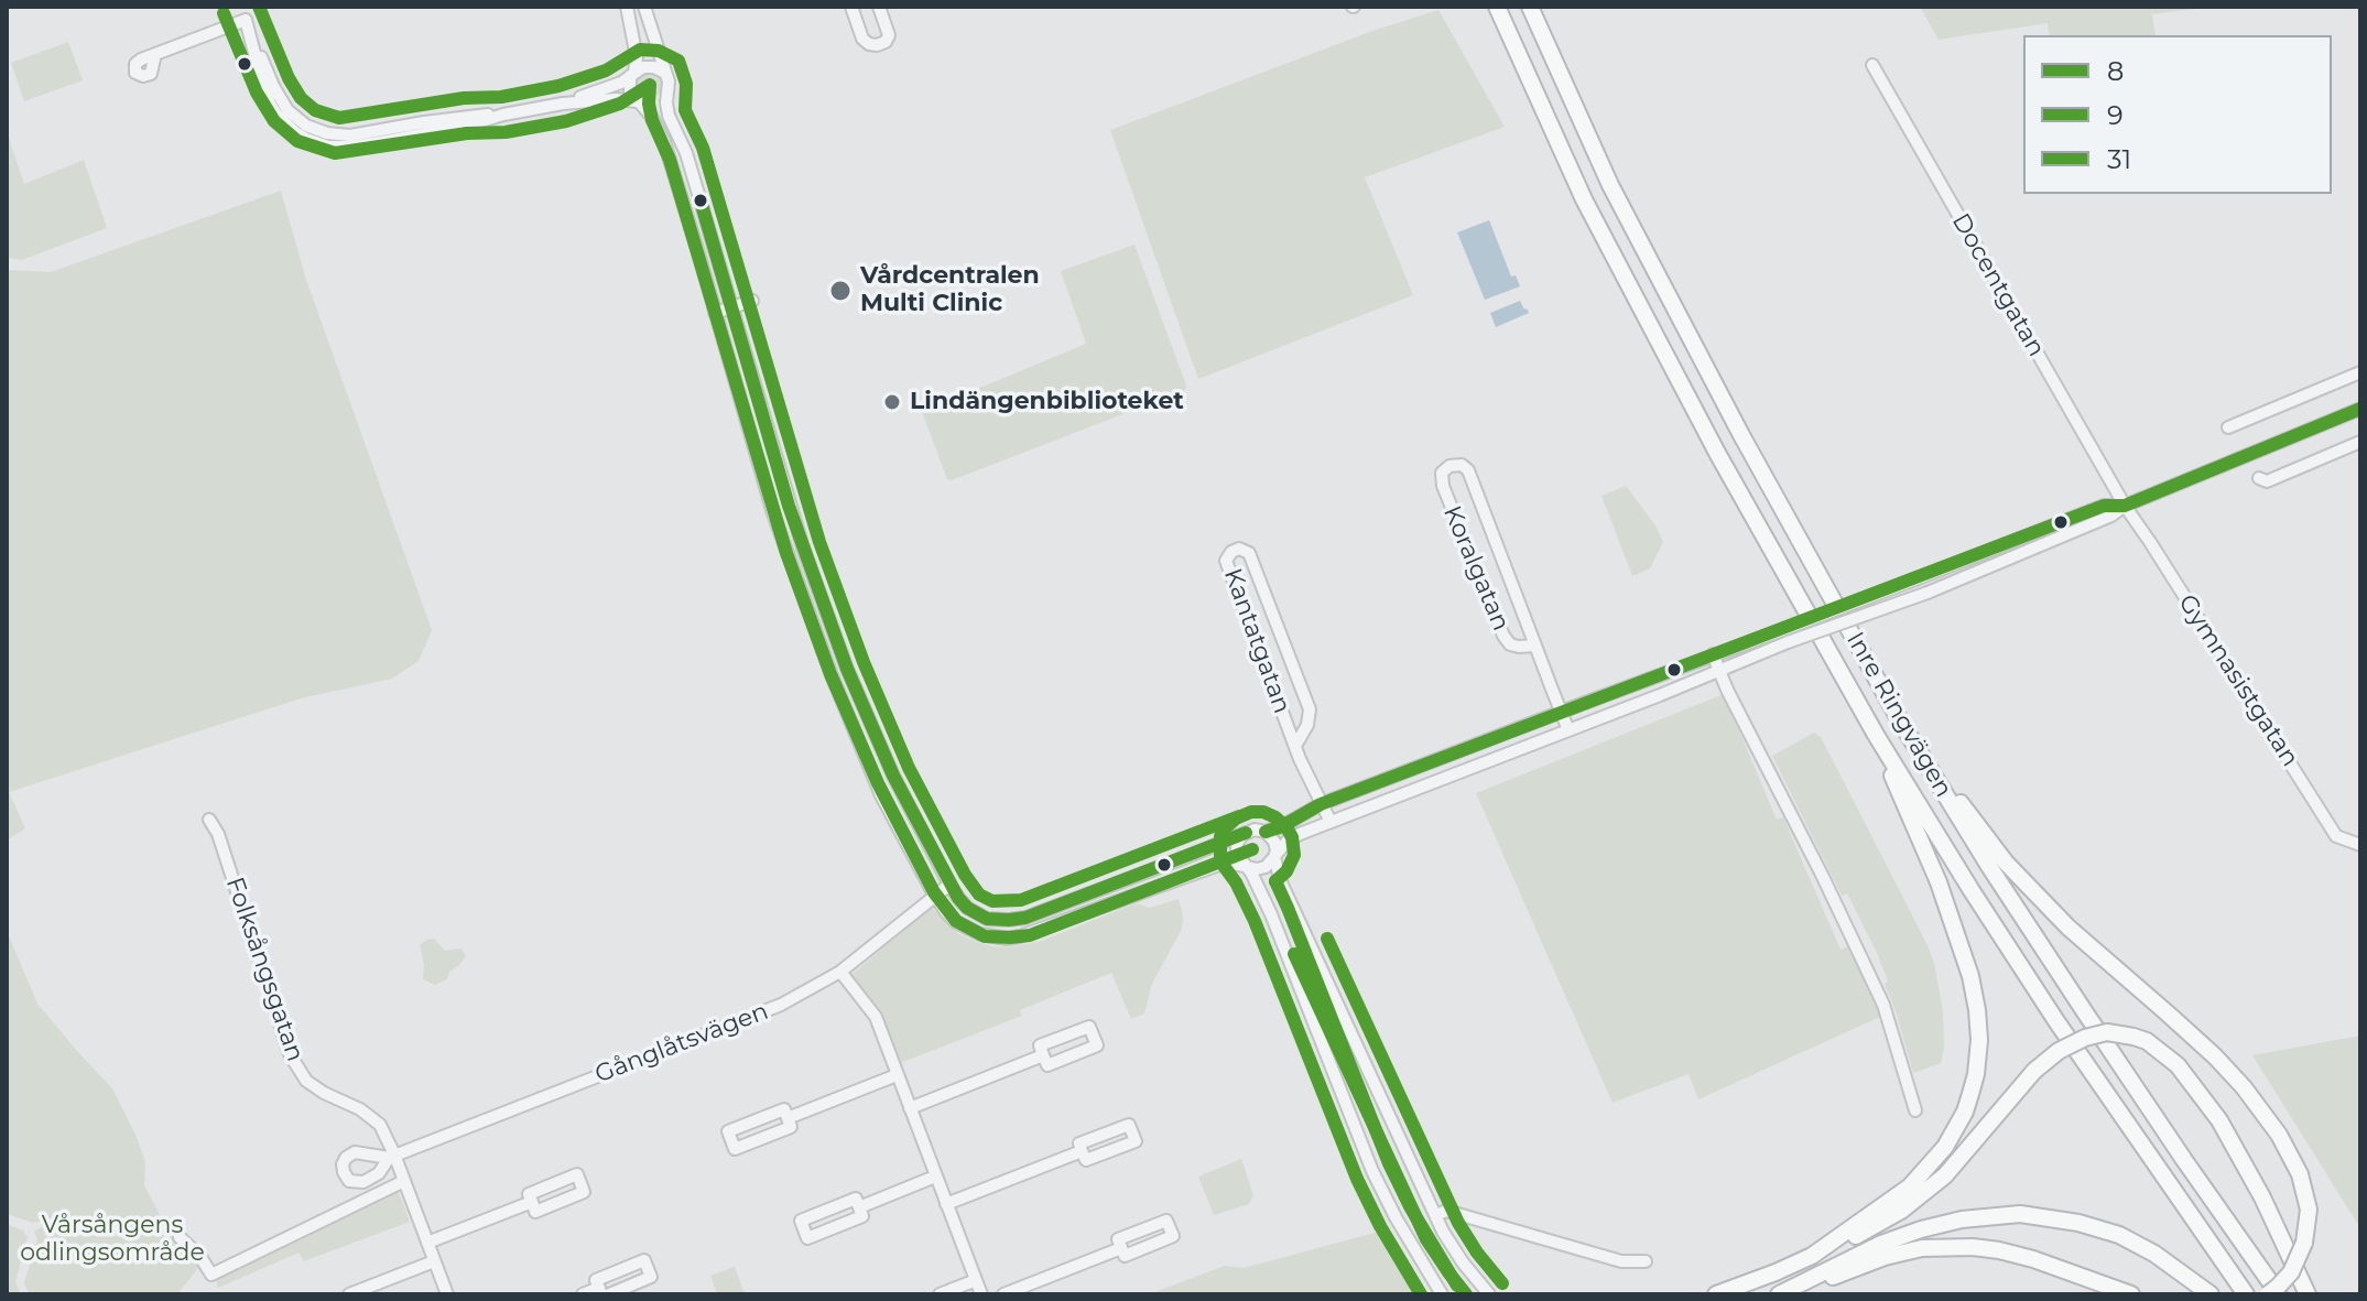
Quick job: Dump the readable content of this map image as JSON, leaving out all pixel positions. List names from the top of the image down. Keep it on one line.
{"streets":{"highway":["Inre Ringvägen"],"street":["Docentgatan","Koralgatan","Kantatgatan","Gymnasistgatan","Folksångsgatan","Gånglåtsvägen"]},"crossings":[["Docentgatan","Gymnasistgatan"],["Folksångsgatan","Gånglåtsvägen"]],"parks":["Vårsångens odlingsområde"],"places":["Vårdcentralen Multi Clinic","Lindängenbiblioteket"],"lines":["transit line 31","transit line 9","transit line 8"],"legend":["8","9","31"]}
